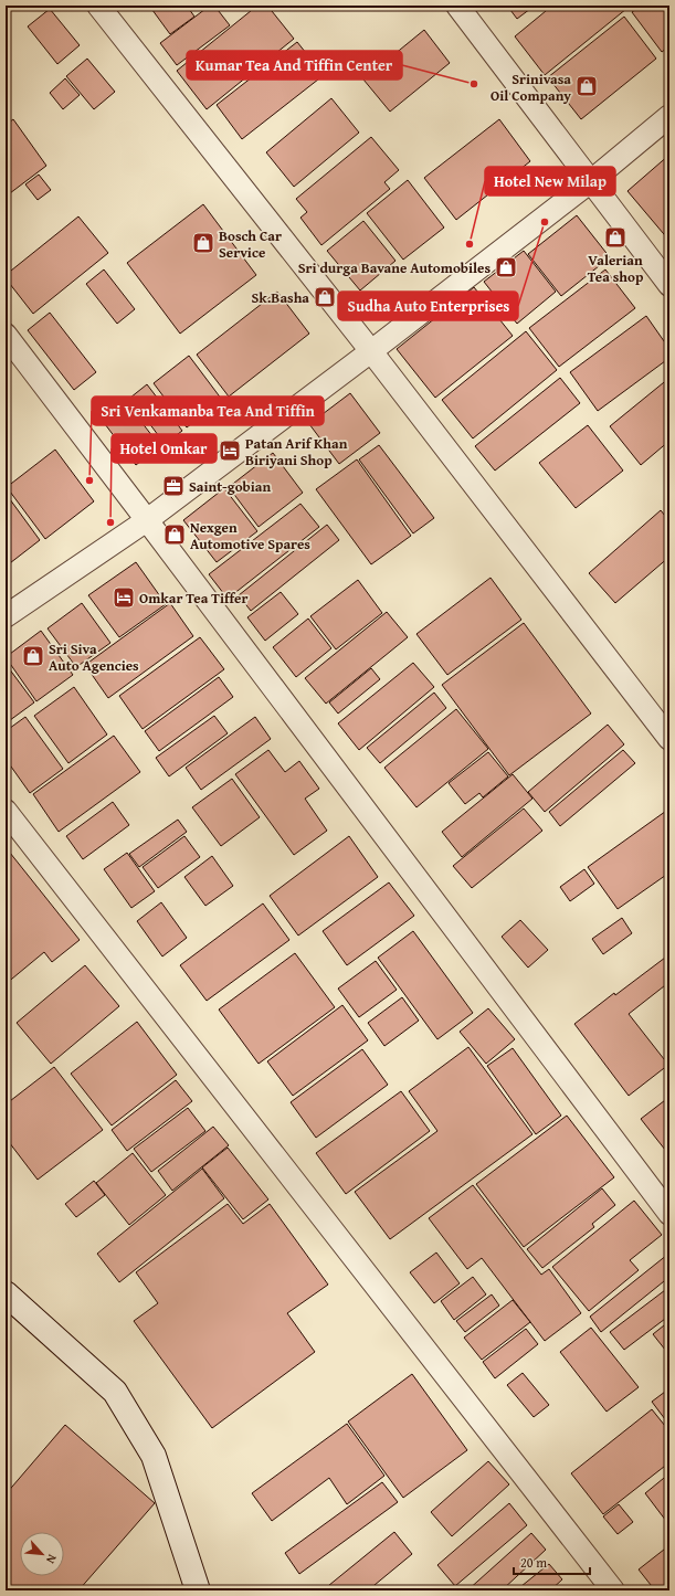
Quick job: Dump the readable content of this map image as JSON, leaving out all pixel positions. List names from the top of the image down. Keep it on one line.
{"places":{"other":["Kumar Tea And Tiffin Center","Sudha Auto Enterprises","Hotel New Milap","Sri Venkamanba Tea And Tiffin","Hotel Omkar"],"shop":["Srinivasa Oil Company","Valerian Tea shop","Bosch Car Service","Sri durga Bavane Automobiles","Sk.Basha","Nexgen Automotive Spares","Sri Siva Auto Agencies"],"hotel":["Patan Arif Khan Biriyani Shop","Omkar Tea Tiffer"],"office":["Saint-gobian"]},"scale_bar":"20 m","north":"bottom right"}
